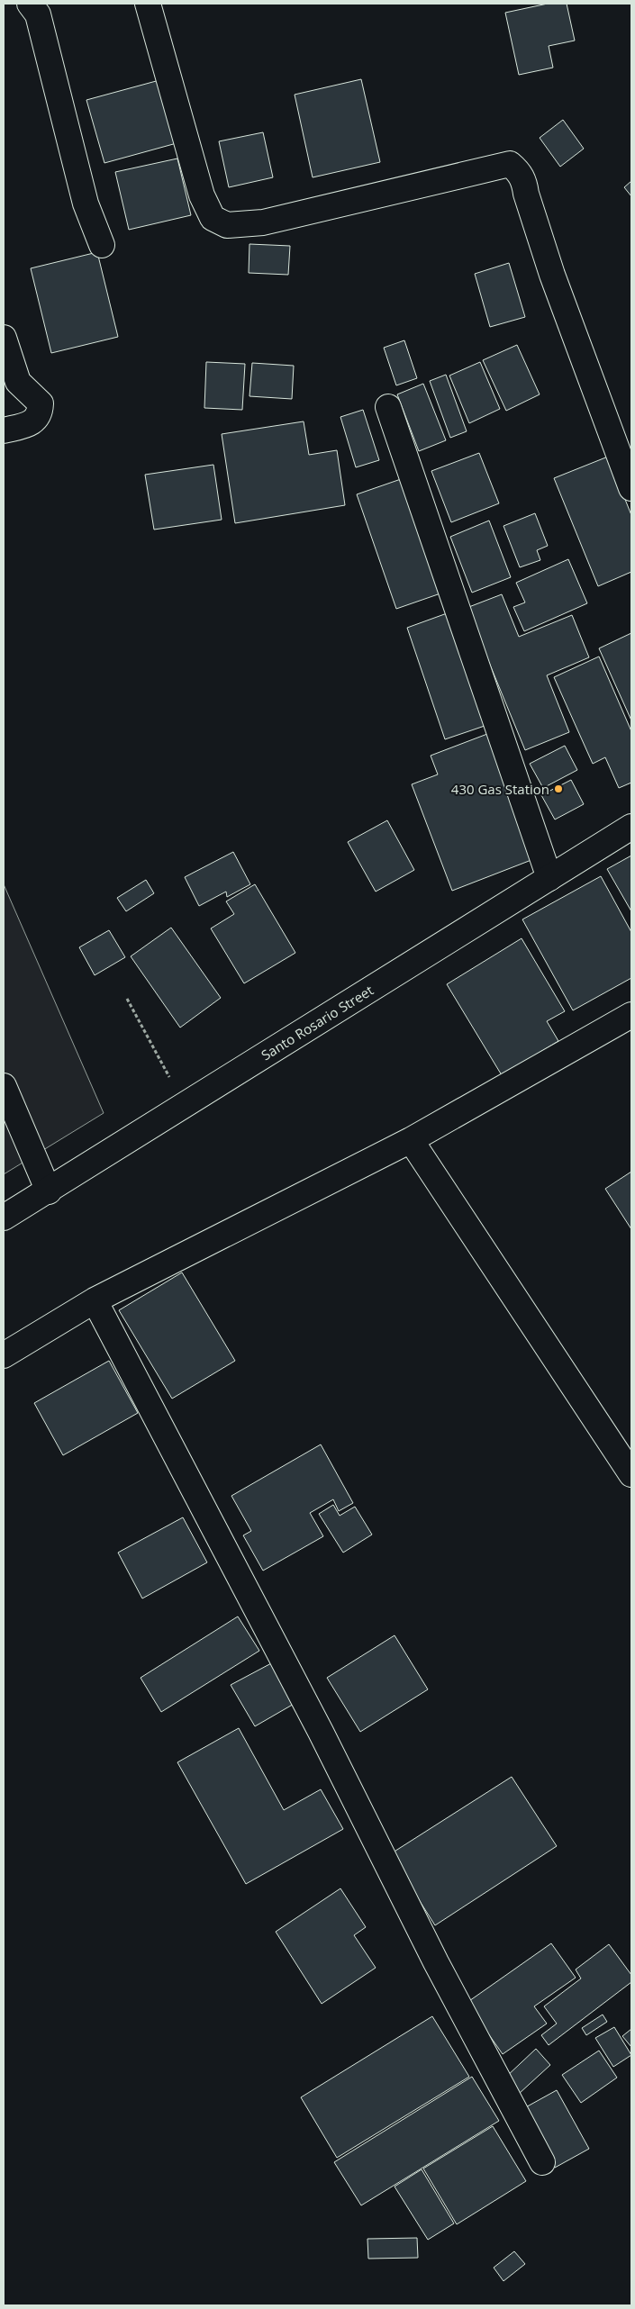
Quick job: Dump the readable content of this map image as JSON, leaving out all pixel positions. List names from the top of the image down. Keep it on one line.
{"streets":{"street":["Santo Rosario Street"]},"places":["430 Gas Station"]}
